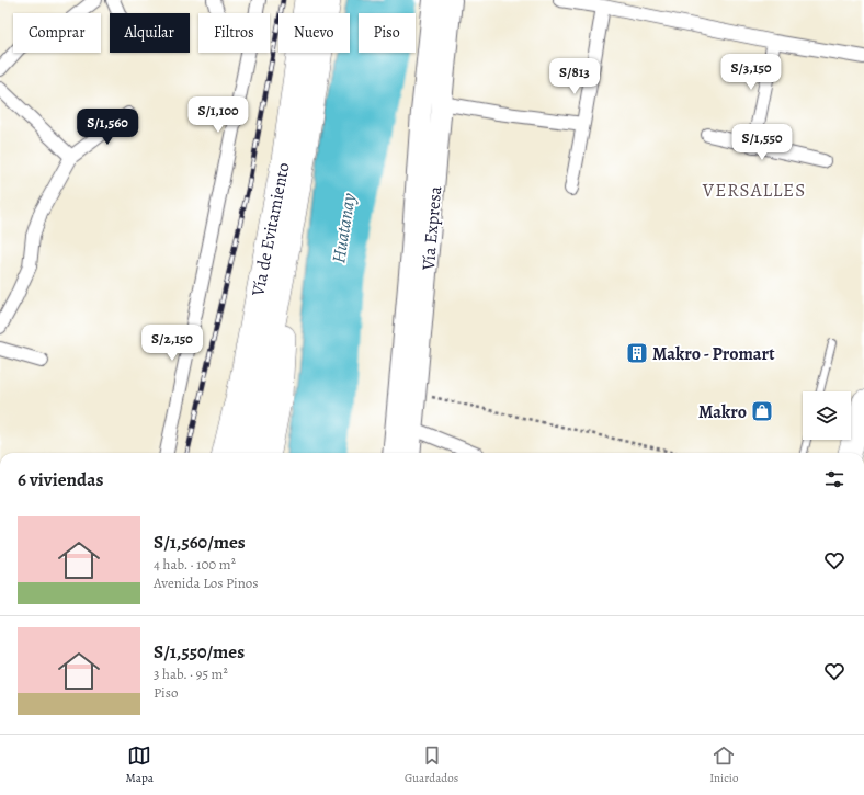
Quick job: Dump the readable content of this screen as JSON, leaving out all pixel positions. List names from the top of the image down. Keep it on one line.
{"streets":{"highway":["Vía de Evitamiento"],"main road":["Vía Expresa"]},"districts":["VERSALLES"],"water":["Huatanay"],"places":{"building":["Makro - Promart"],"shop":["Makro"]},"page":{"chip":["Comprar","Alquilar","Filtros","Nuevo","Piso"],"price":["S/3,150","S/813","S/1,100","S/1,560","S/1,550","S/2,150"],"heading":"6 viviendas","list":[{"name":"S/1,560/mes","note":"4 hab. · 100 m² · Avenida Los Pinos"},{"name":"S/1,550/mes","note":"3 hab. · 95 m² · Piso"}],"tabs":["Mapa","Guardados","Inicio"]}}
